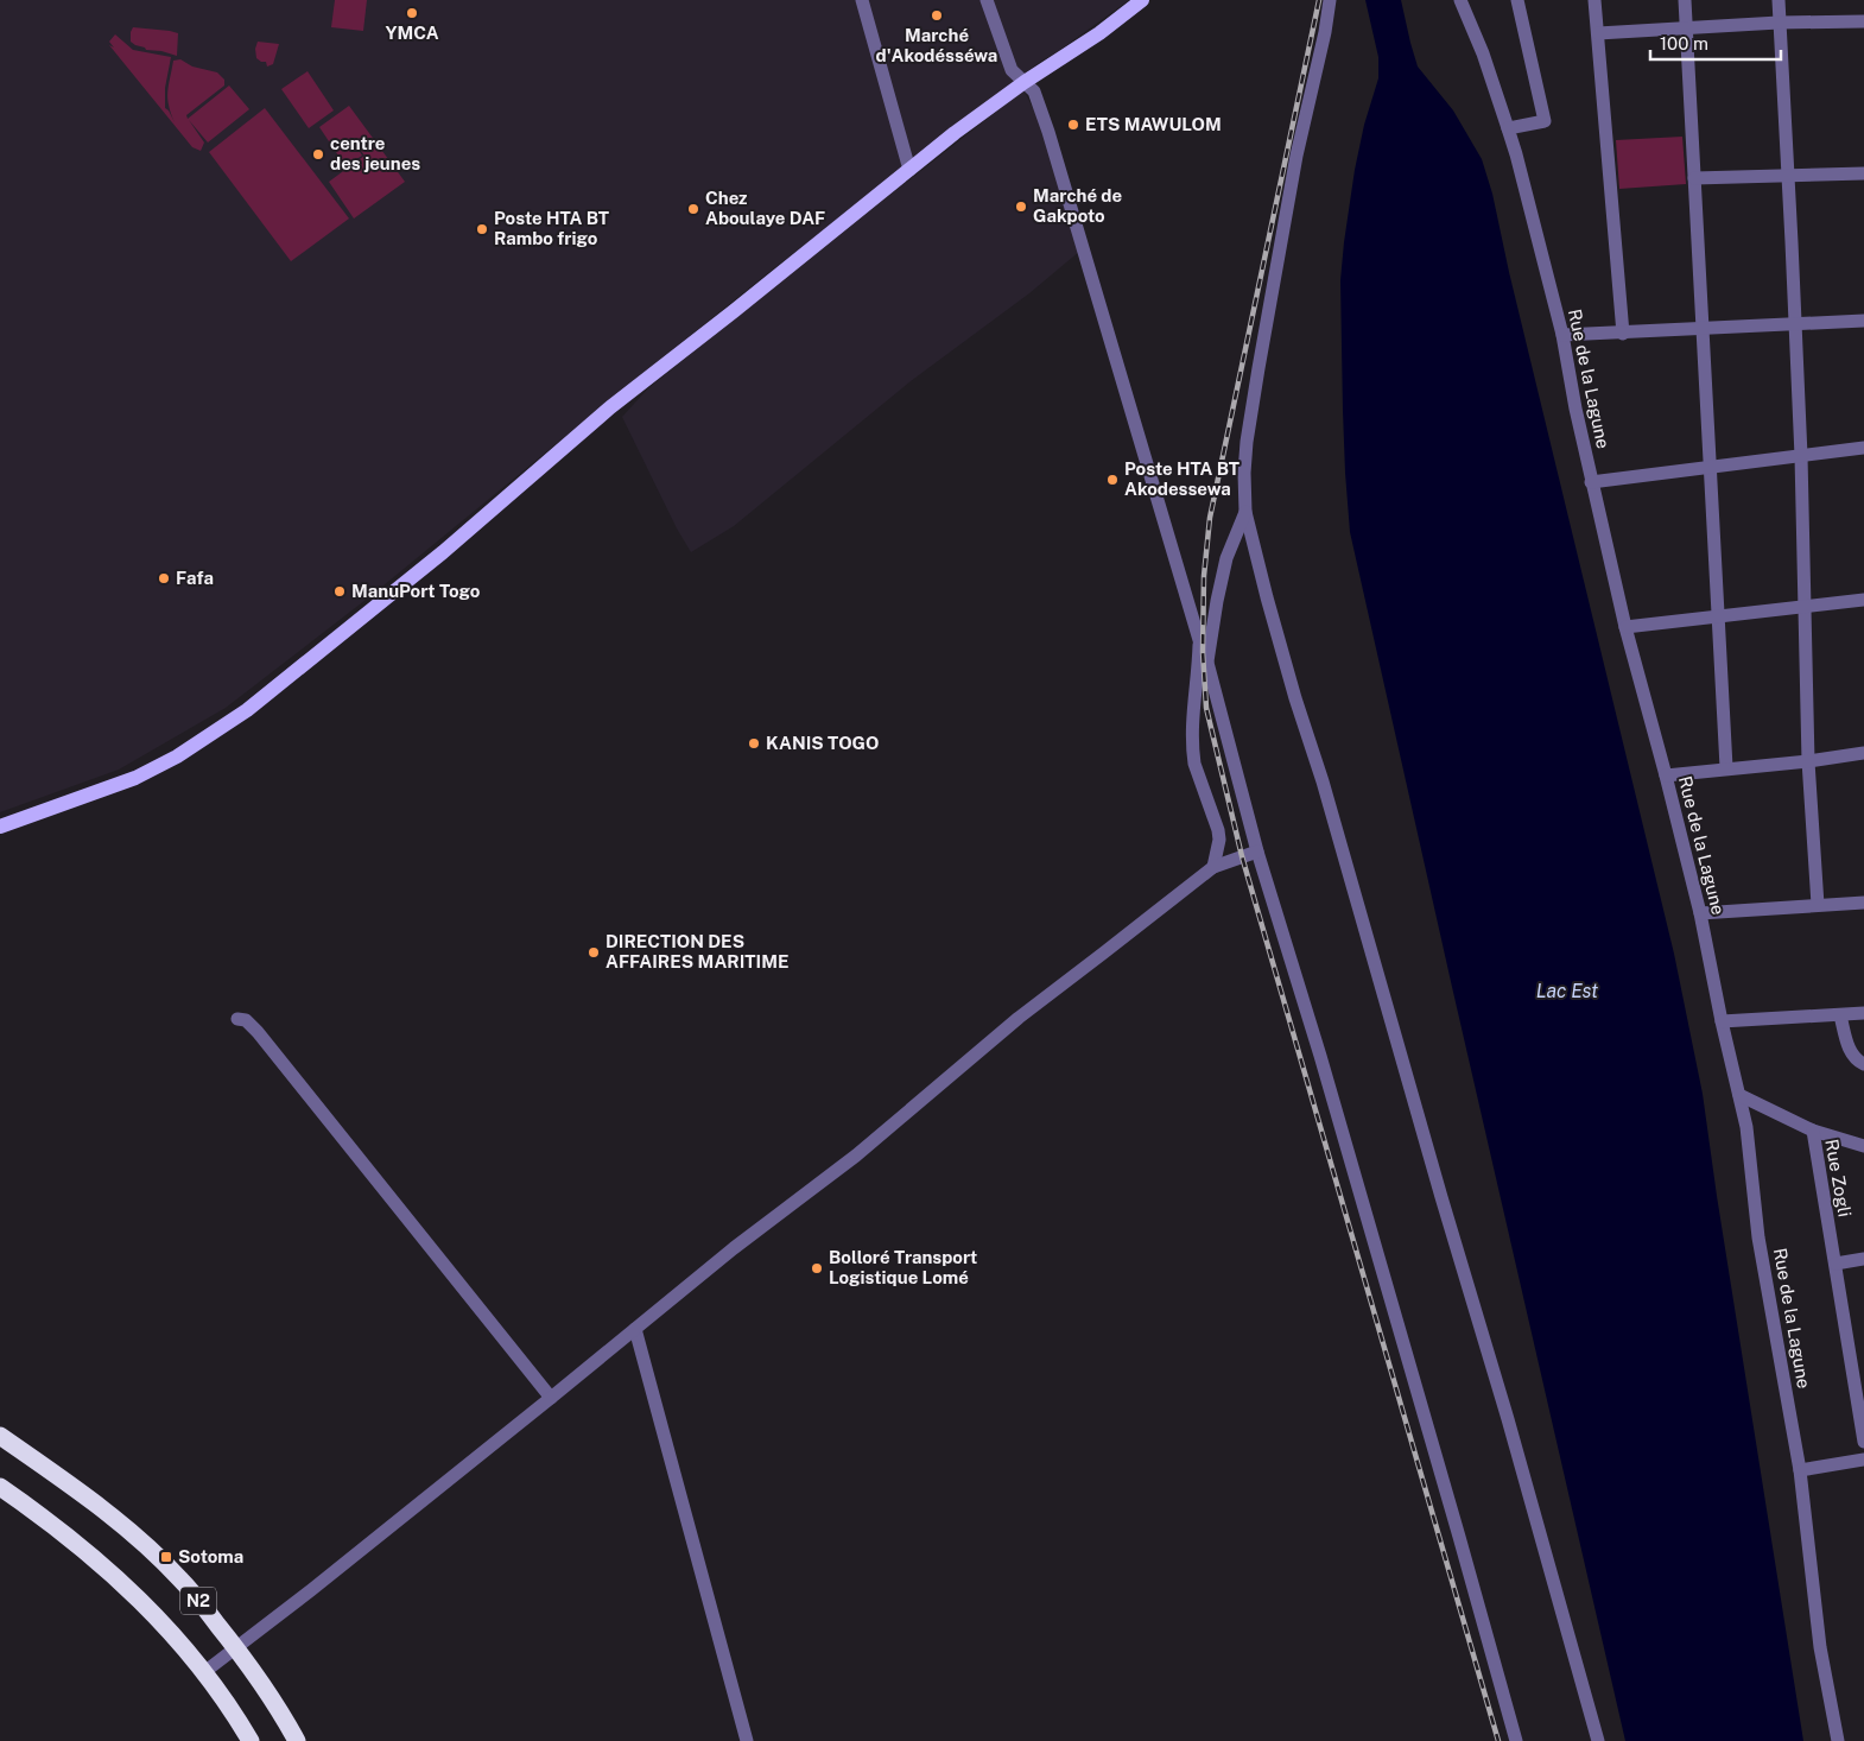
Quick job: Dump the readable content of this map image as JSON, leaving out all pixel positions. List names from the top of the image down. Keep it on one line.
{"streets":{"highway":["N2"],"street":["Rue de la Lagune","Rue Zogli"]},"water":["Lac Est"],"places":{"other":["YMCA","Marché d'Akodésséwa","ETS MAWULOM","centre des jeunes","Marché de Gakpoto","Chez Aboulaye DAF","Poste HTA BT Rambo frigo","Poste HTA BT Akodessewa","Fafa","ManuPort Togo","KANIS TOGO","DIRECTION DES AFFAIRES MARITIME","Bolloré Transport Logistique Lomé"],"transit":["Sotoma"]},"scale_bar":"100 m"}
